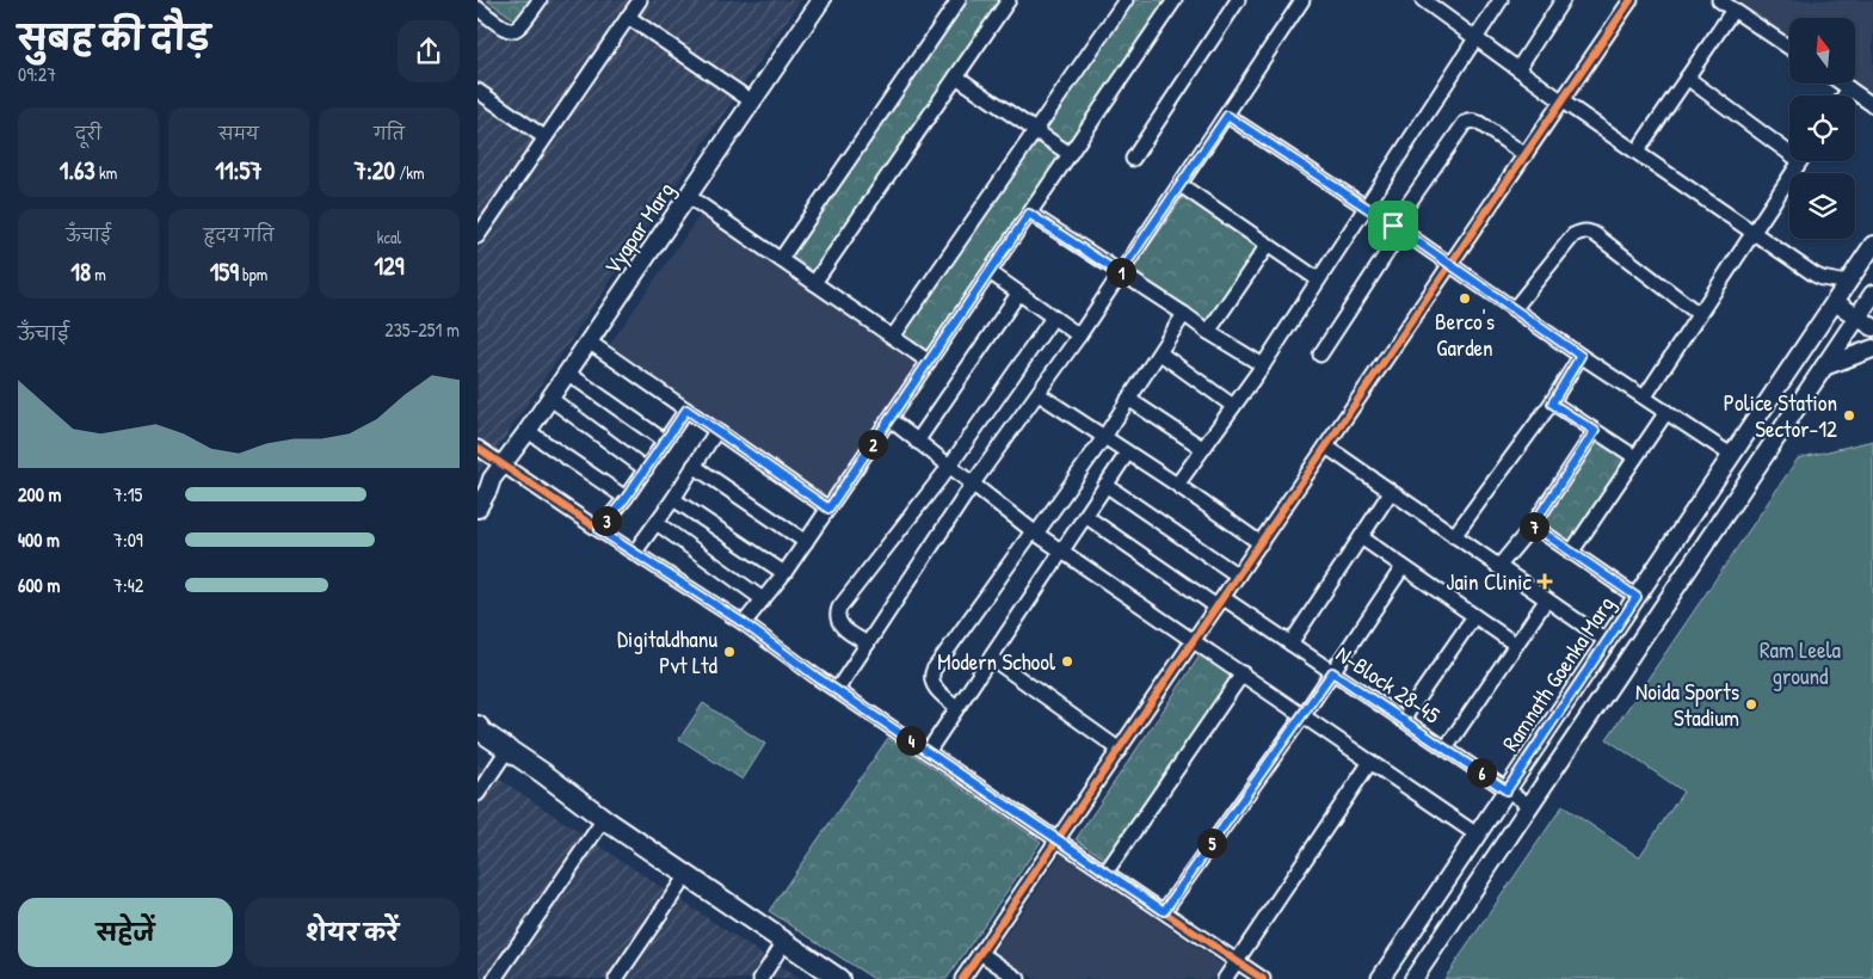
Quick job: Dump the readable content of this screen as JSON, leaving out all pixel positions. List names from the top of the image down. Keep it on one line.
{"streets":{"street":["Vyapar Marg","Ramnath Goenka Marg","N-Block 28-45"]},"crossings":[["Ramnath Goenka Marg","N-Block 28-45"]],"parks":["Ram Leela ground"],"places":{"other":["Berco's Garden","Police Station Sector-12","Digitaldhanu Pvt Ltd","Modern School","Noida Sports Stadium"],"health":["Jain Clinic"]},"north":"top","page":{"heading":["सुबह की दौड़","09:27"],"stats":[["दूरी","1.63 km"],["समय","11:57"],["गति","7:20 /km"],["ऊँचाई","18 m"],["हृदय गति","159 bpm"],["kcal","129"]],"pins":["1","2","3","7","4","6","5"],"chart":["ऊँचाई","235–251 m"],"list":[{"name":"200 m","note":"7:15"},{"name":"400 m","note":"7:09"},{"name":"600 m","note":"7:42"}],"buttons":["सहेजें","शेयर करें"]}}
